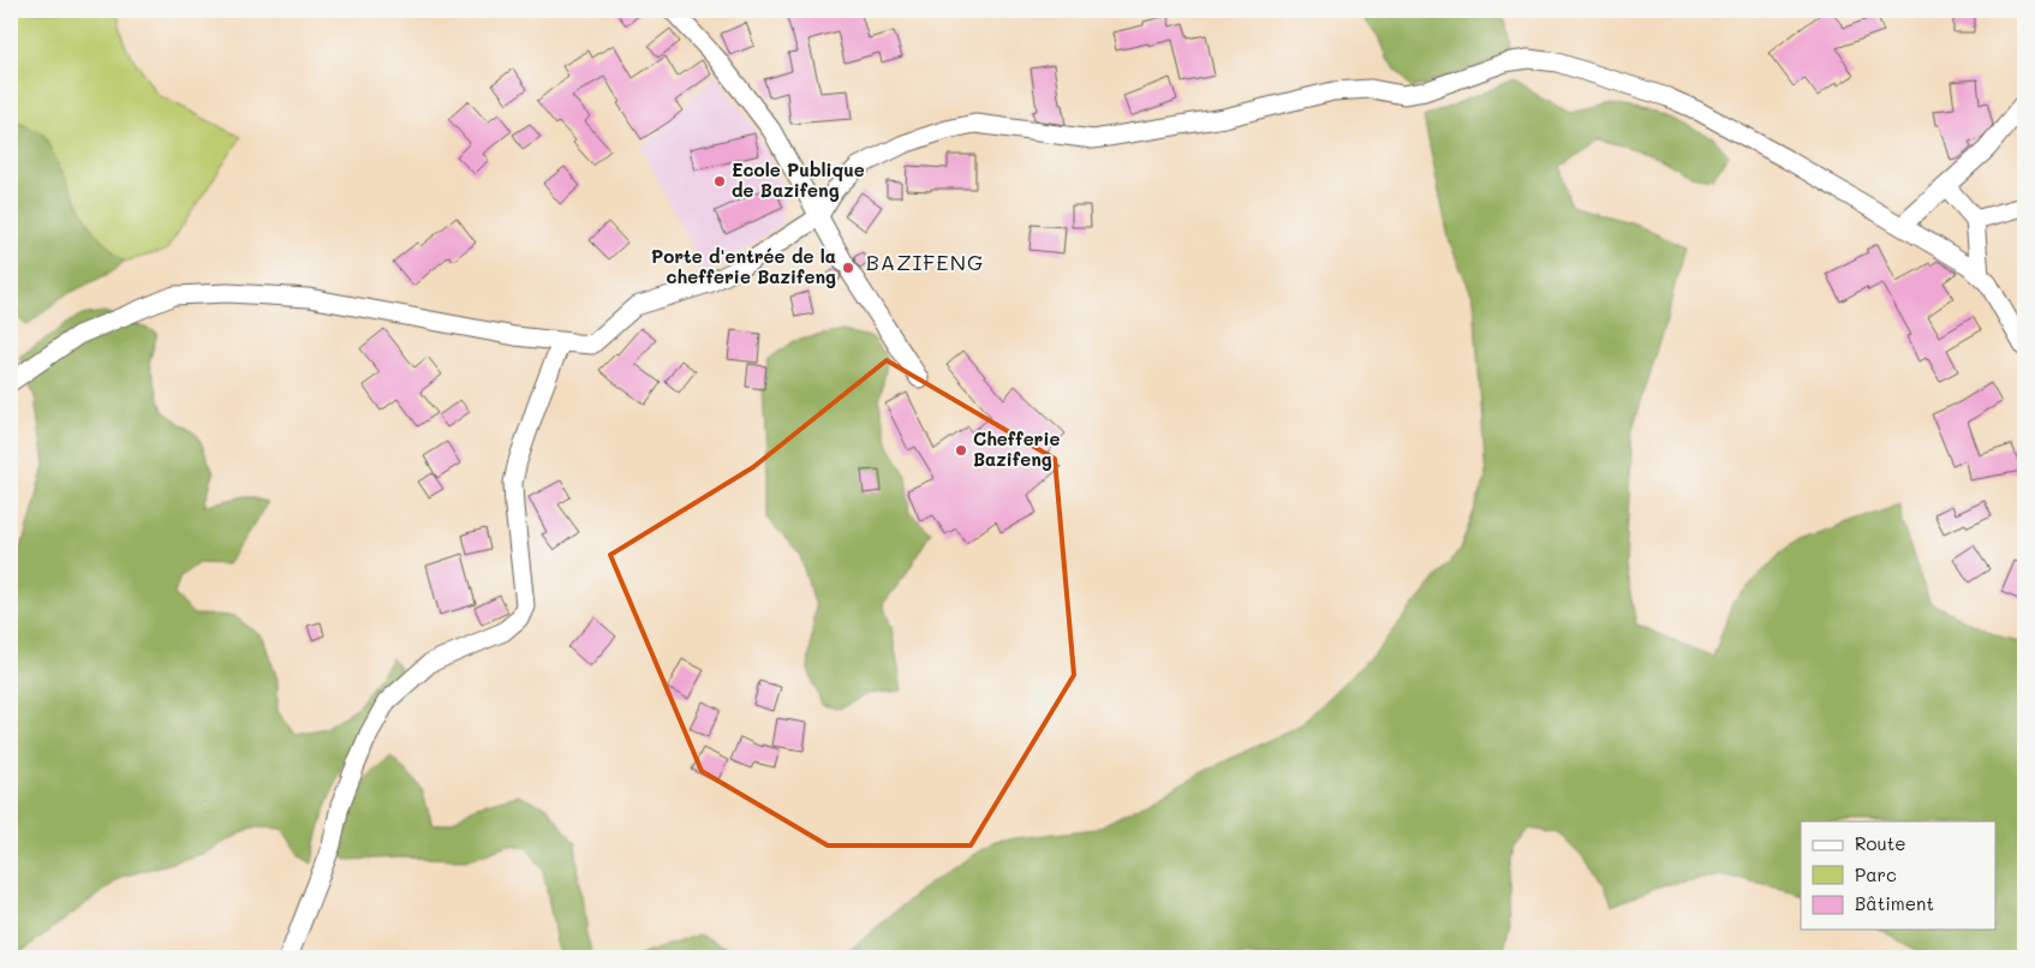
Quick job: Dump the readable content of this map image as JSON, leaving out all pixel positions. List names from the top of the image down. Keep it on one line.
{"districts":["BAZIFENG"],"places":["Ecole Publique de Bazifeng","Porte d'entrée de la chefferie Bazifeng","Chefferie Bazifeng"],"legend":["Route","Parc","Bâtiment"]}
